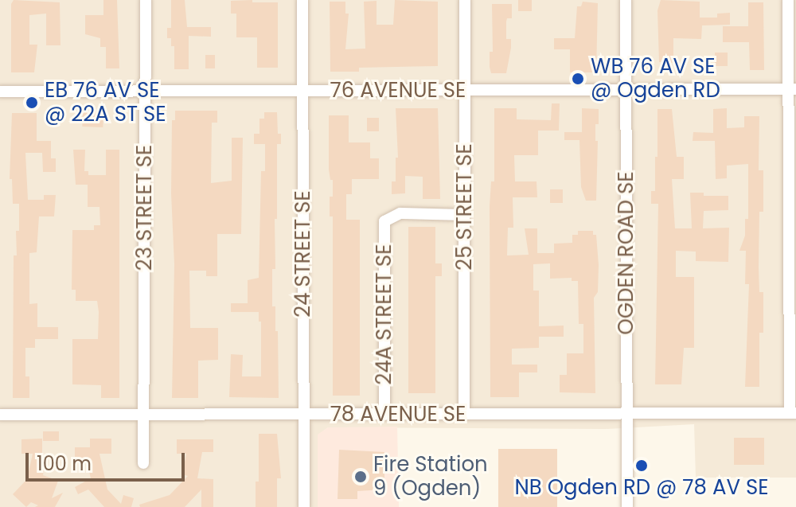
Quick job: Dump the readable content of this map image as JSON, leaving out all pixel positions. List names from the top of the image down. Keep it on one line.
{"streets":{"street":["76 AVENUE SE","25 STREET SE","23 STREET SE","OGDEN ROAD SE","24 STREET SE","24A STREET SE","78 AVENUE SE"]},"crossings":[["76 AVENUE SE","25 STREET SE"],["76 AVENUE SE","23 STREET SE"],["76 AVENUE SE","OGDEN ROAD SE"],["76 AVENUE SE","24 STREET SE"],["25 STREET SE","24A STREET SE"],["25 STREET SE","78 AVENUE SE"],["23 STREET SE","78 AVENUE SE"],["OGDEN ROAD SE","78 AVENUE SE"],["24 STREET SE","78 AVENUE SE"],["24A STREET SE","78 AVENUE SE"]],"places":["WB 76 AV SE @ Ogden RD","EB 76 AV SE @ 22A ST SE","NB Ogden RD @ 78 AV SE","Fire Station 9 (Ogden)"],"scale_bar":"100 m"}
